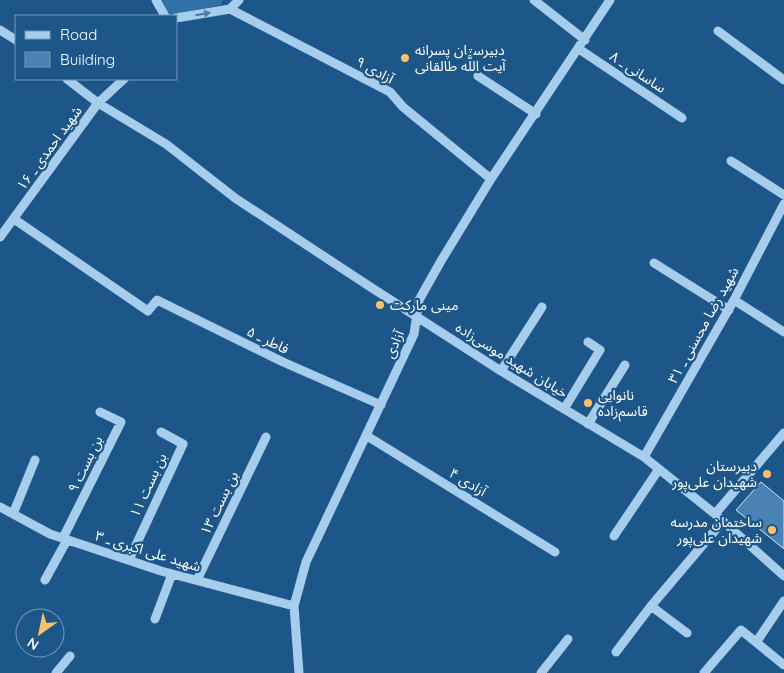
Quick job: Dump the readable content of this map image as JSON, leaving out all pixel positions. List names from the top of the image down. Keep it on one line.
{"streets":{"street":["آزادی ۹","ساسانی ـ ۸","شهید احمدی ـ ۱۶","شهید رضا محسنی ـ ۳۱","فاطر ـ ۵","آزادی","خیابان شهید موسی‌زاده","بن بست ۹","آزادی ۴","بن بست ۱۱","بن بست ۱۳","شهید علی اکبری ـ ۳"]},"crossings":[["آزادی ۹","آزادی"],["ساسانی ـ ۸","آزادی"],["شهید احمدی ـ ۱۶","فاطر ـ ۵"],["شهید احمدی ـ ۱۶","خیابان شهید موسی‌زاده"],["شهید رضا محسنی ـ ۳۱","خیابان شهید موسی‌زاده"],["فاطر ـ ۵","آزادی"],["آزادی","خیابان شهید موسی‌زاده"],["آزادی","آزادی ۴"],["آزادی","شهید علی اکبری ـ ۳"],["بن بست ۹","شهید علی اکبری ـ ۳"],["بن بست ۱۱","شهید علی اکبری ـ ۳"],["بن بست ۱۳","شهید علی اکبری ـ ۳"]],"places":["دبیرستان پسرانه آیت اللَّه طالقانی","مینی مارکت","نانوایی قاسم‌زاده","دبیرستان شهیدان علی‌پور","ساختمان مدرسه شهیدان علی‌پور"],"legend":["Road","Building"],"north":"bottom left"}
